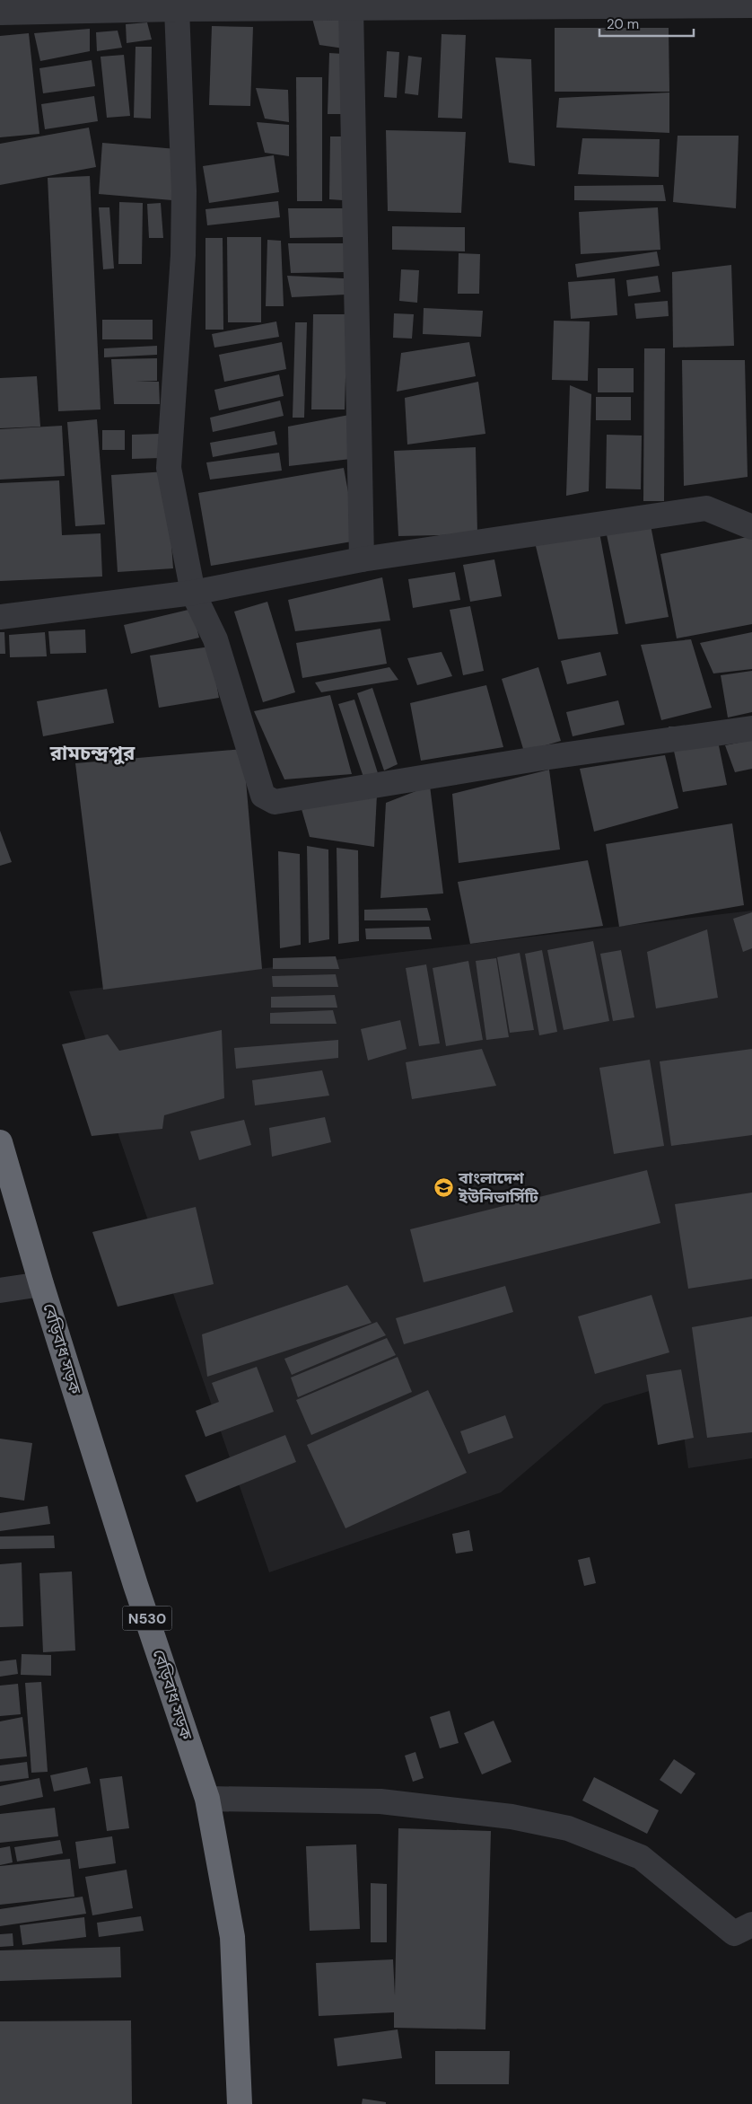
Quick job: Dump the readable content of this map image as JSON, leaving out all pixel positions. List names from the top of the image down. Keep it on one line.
{"streets":{"highway":["বেড়িবাধ সড়ক","N530"]},"districts":["রামচন্দ্রপুর"],"places":{"school or university":["বাংলাদেশ ইউনিভার্সিটি"]},"scale_bar":"20 m"}
